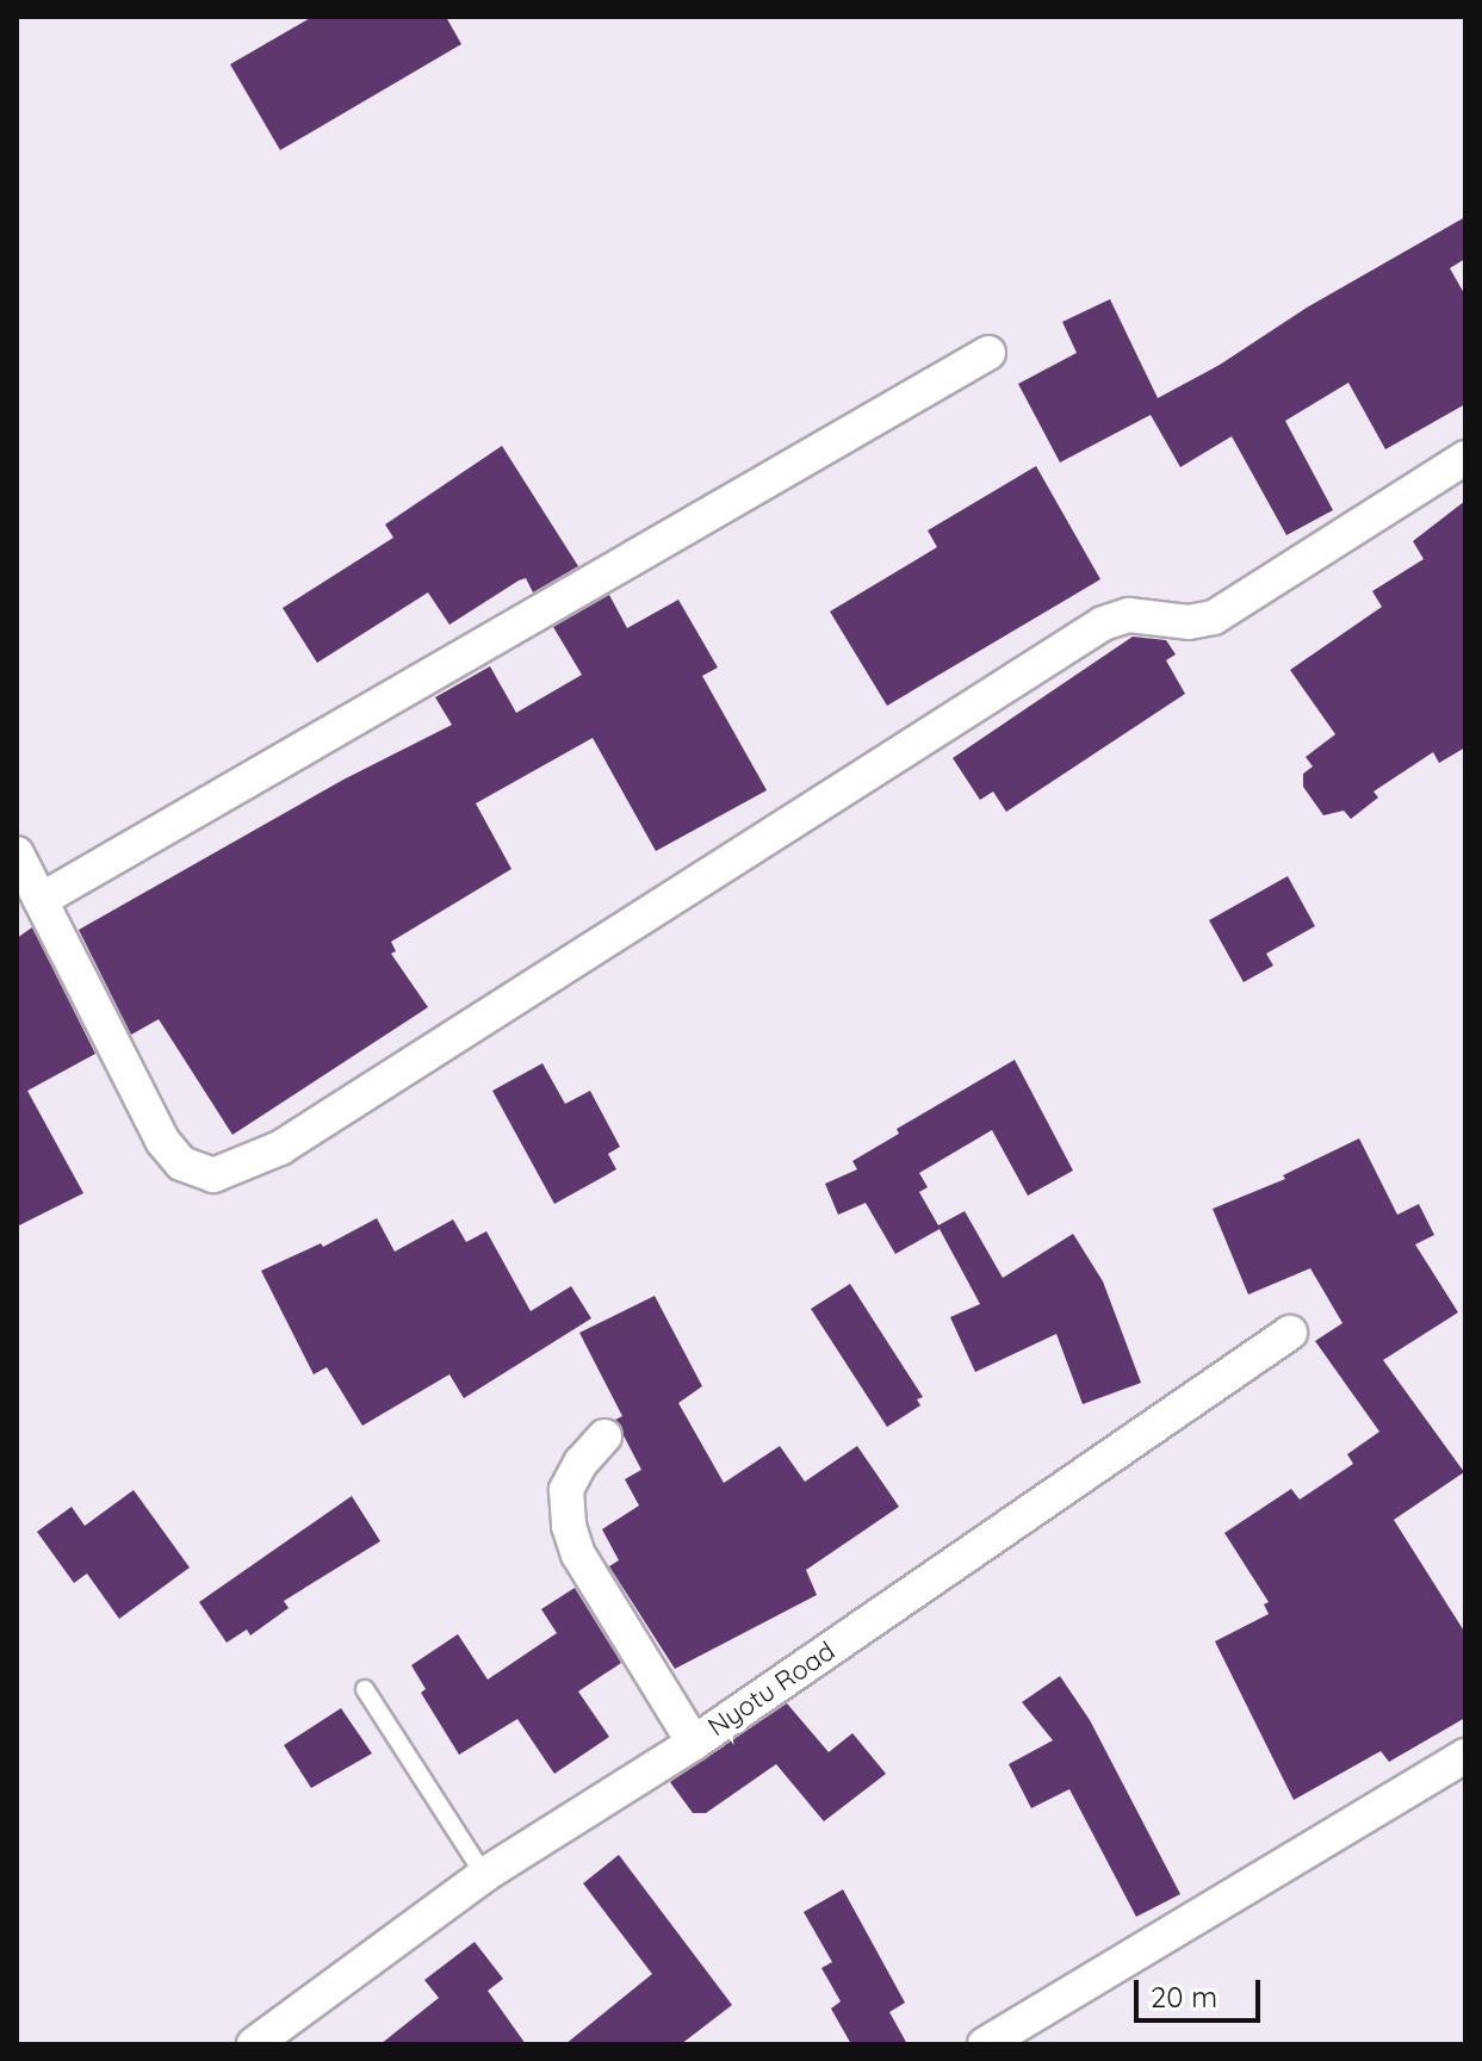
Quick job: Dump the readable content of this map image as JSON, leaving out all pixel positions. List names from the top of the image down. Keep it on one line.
{"streets":{"street":["Nyotu Road"]},"scale_bar":"20 m"}
